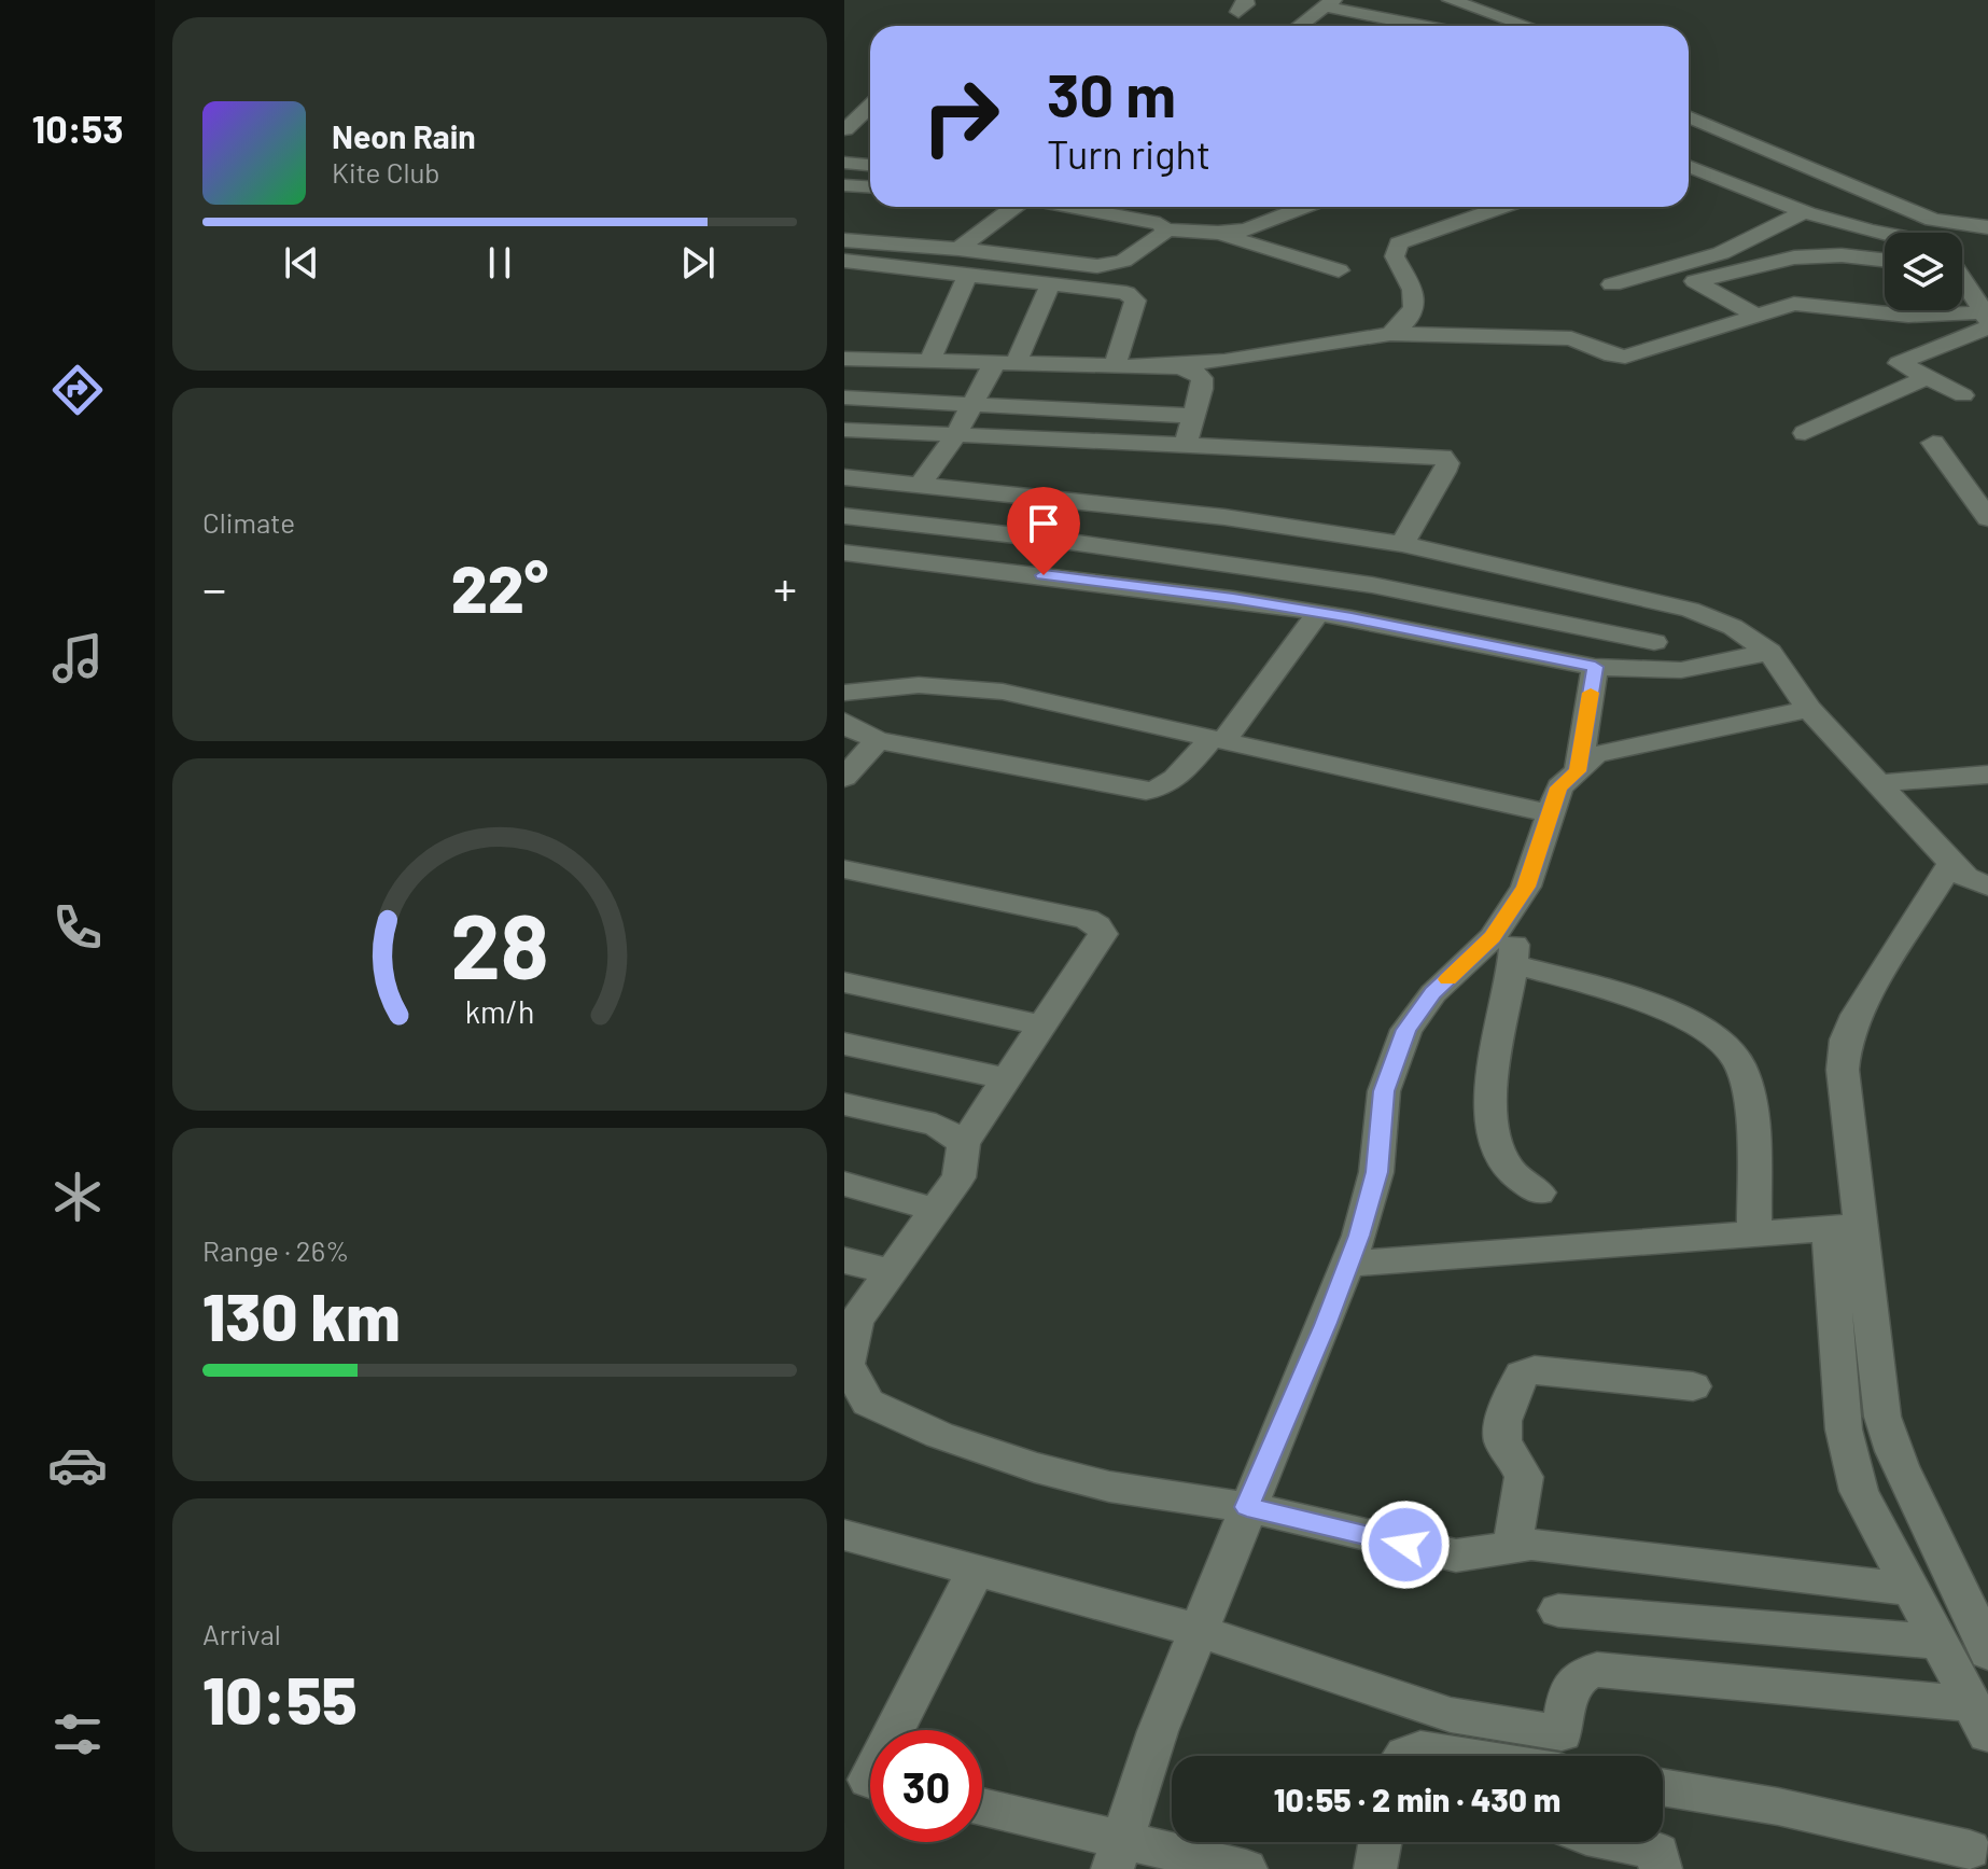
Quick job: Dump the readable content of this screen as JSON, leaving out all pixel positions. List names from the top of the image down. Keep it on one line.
{"page":{"tabs":"10:53","turn":["30 m","Turn right"],"song":["Neon Rain","Kite Club"],"tile":["Climate",["Range · 26%","130 km"],["Arrival","10:55"]],"heat":["−","22°","+"],"limit":"30","trip":"10:55 · 2 min · 430 m","gauge":["28","km/h"]}}
